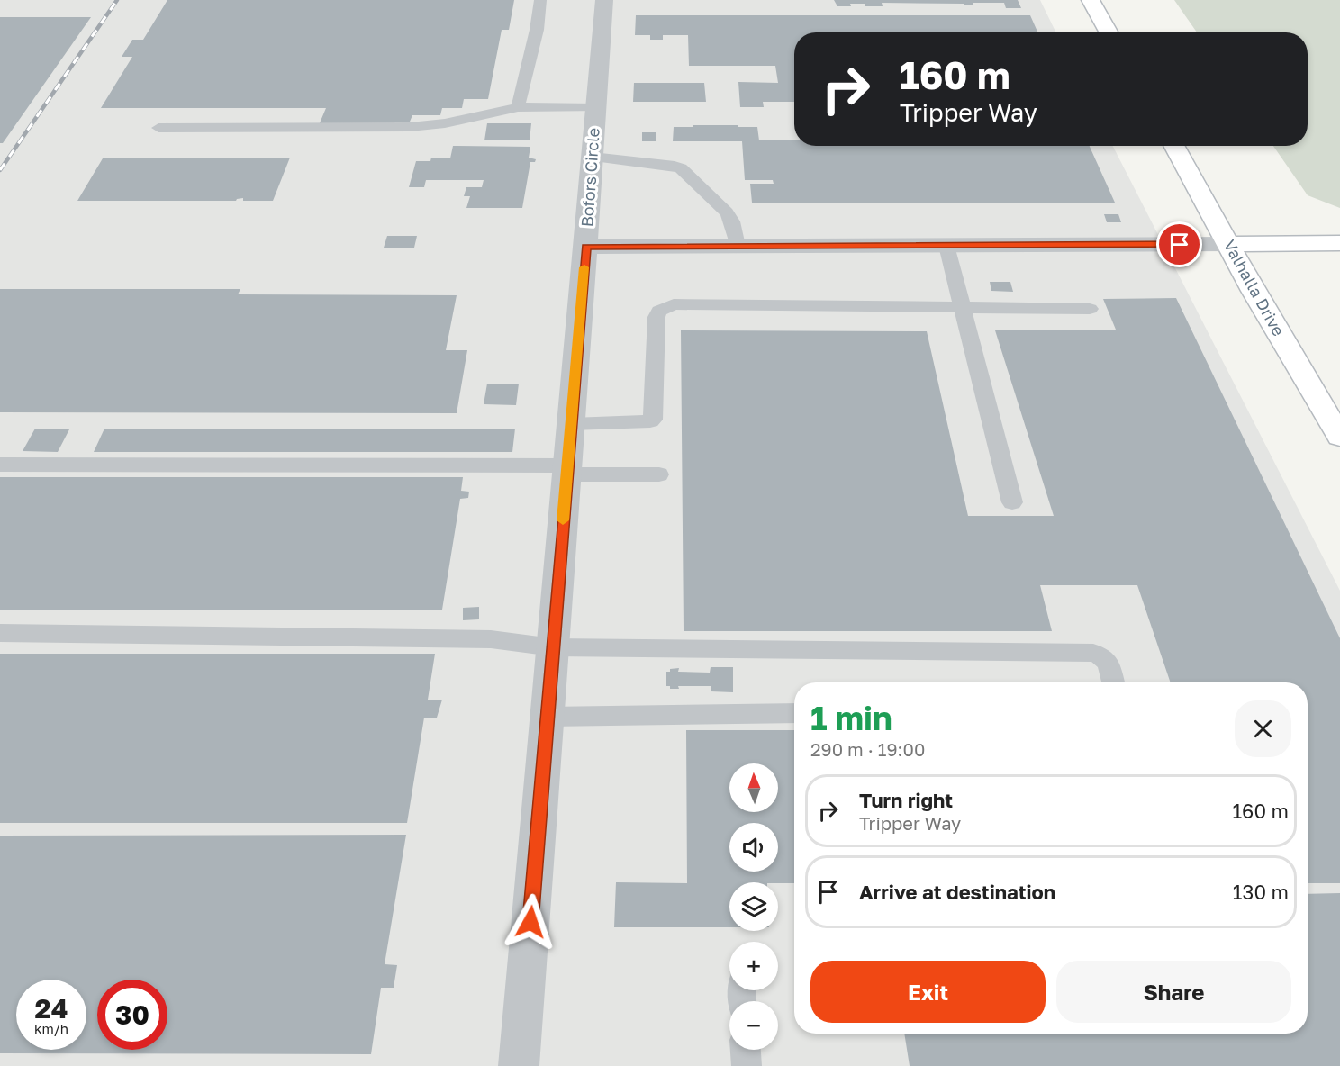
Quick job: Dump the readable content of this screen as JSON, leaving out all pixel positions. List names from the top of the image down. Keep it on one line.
{"streets":{"main road":["Valhalla Drive"],"street":["Bofors Circle"]},"north":"top","page":{"turn":["160 m","Tripper Way"],"heading":["1 min","290 m · 19:00"],"map_buttons":["+","−"],"list":[{"name":"Turn right","note":"Tripper Way","value":"160 m"},{"name":"Arrive at destination","value":"130 m"}],"buttons":["Exit","Share"],"speed":"24 km/h","limit":"30"}}
